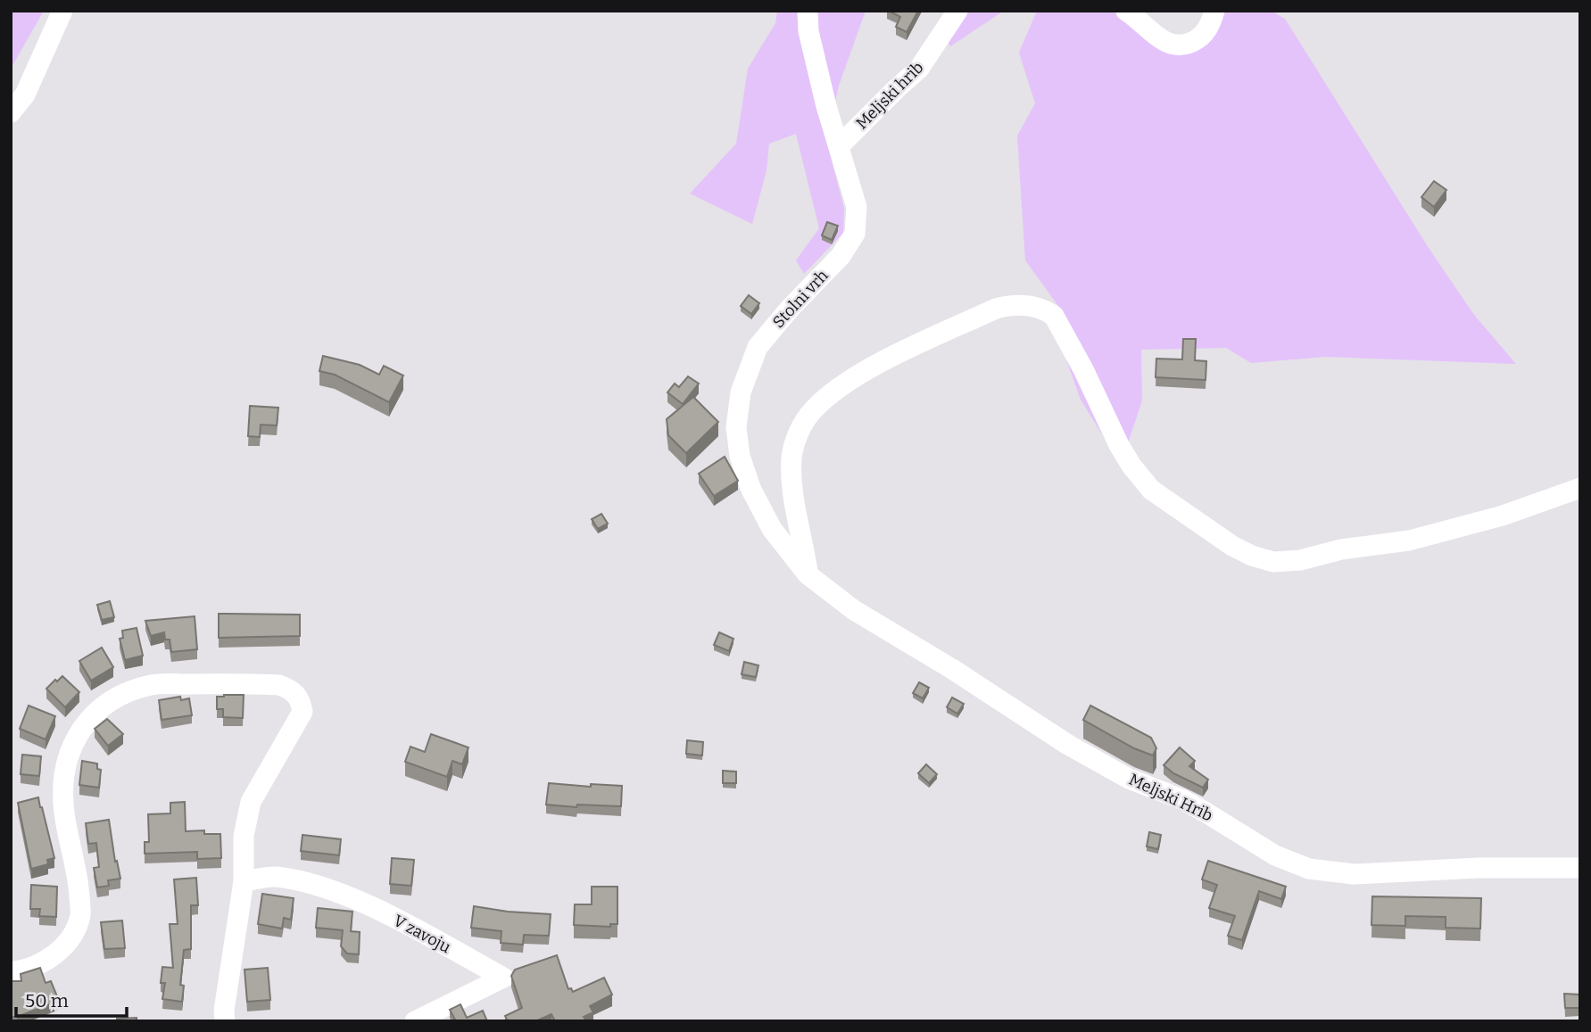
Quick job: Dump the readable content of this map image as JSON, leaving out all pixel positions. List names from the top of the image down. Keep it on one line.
{"streets":{"street":["Meljski hrib","Stolni vrh","Meljski Hrib","V zavoju"]},"crossings":[["Meljski hrib","Stolni vrh"],["Stolni vrh","Meljski Hrib"]],"scale_bar":"50 m"}
